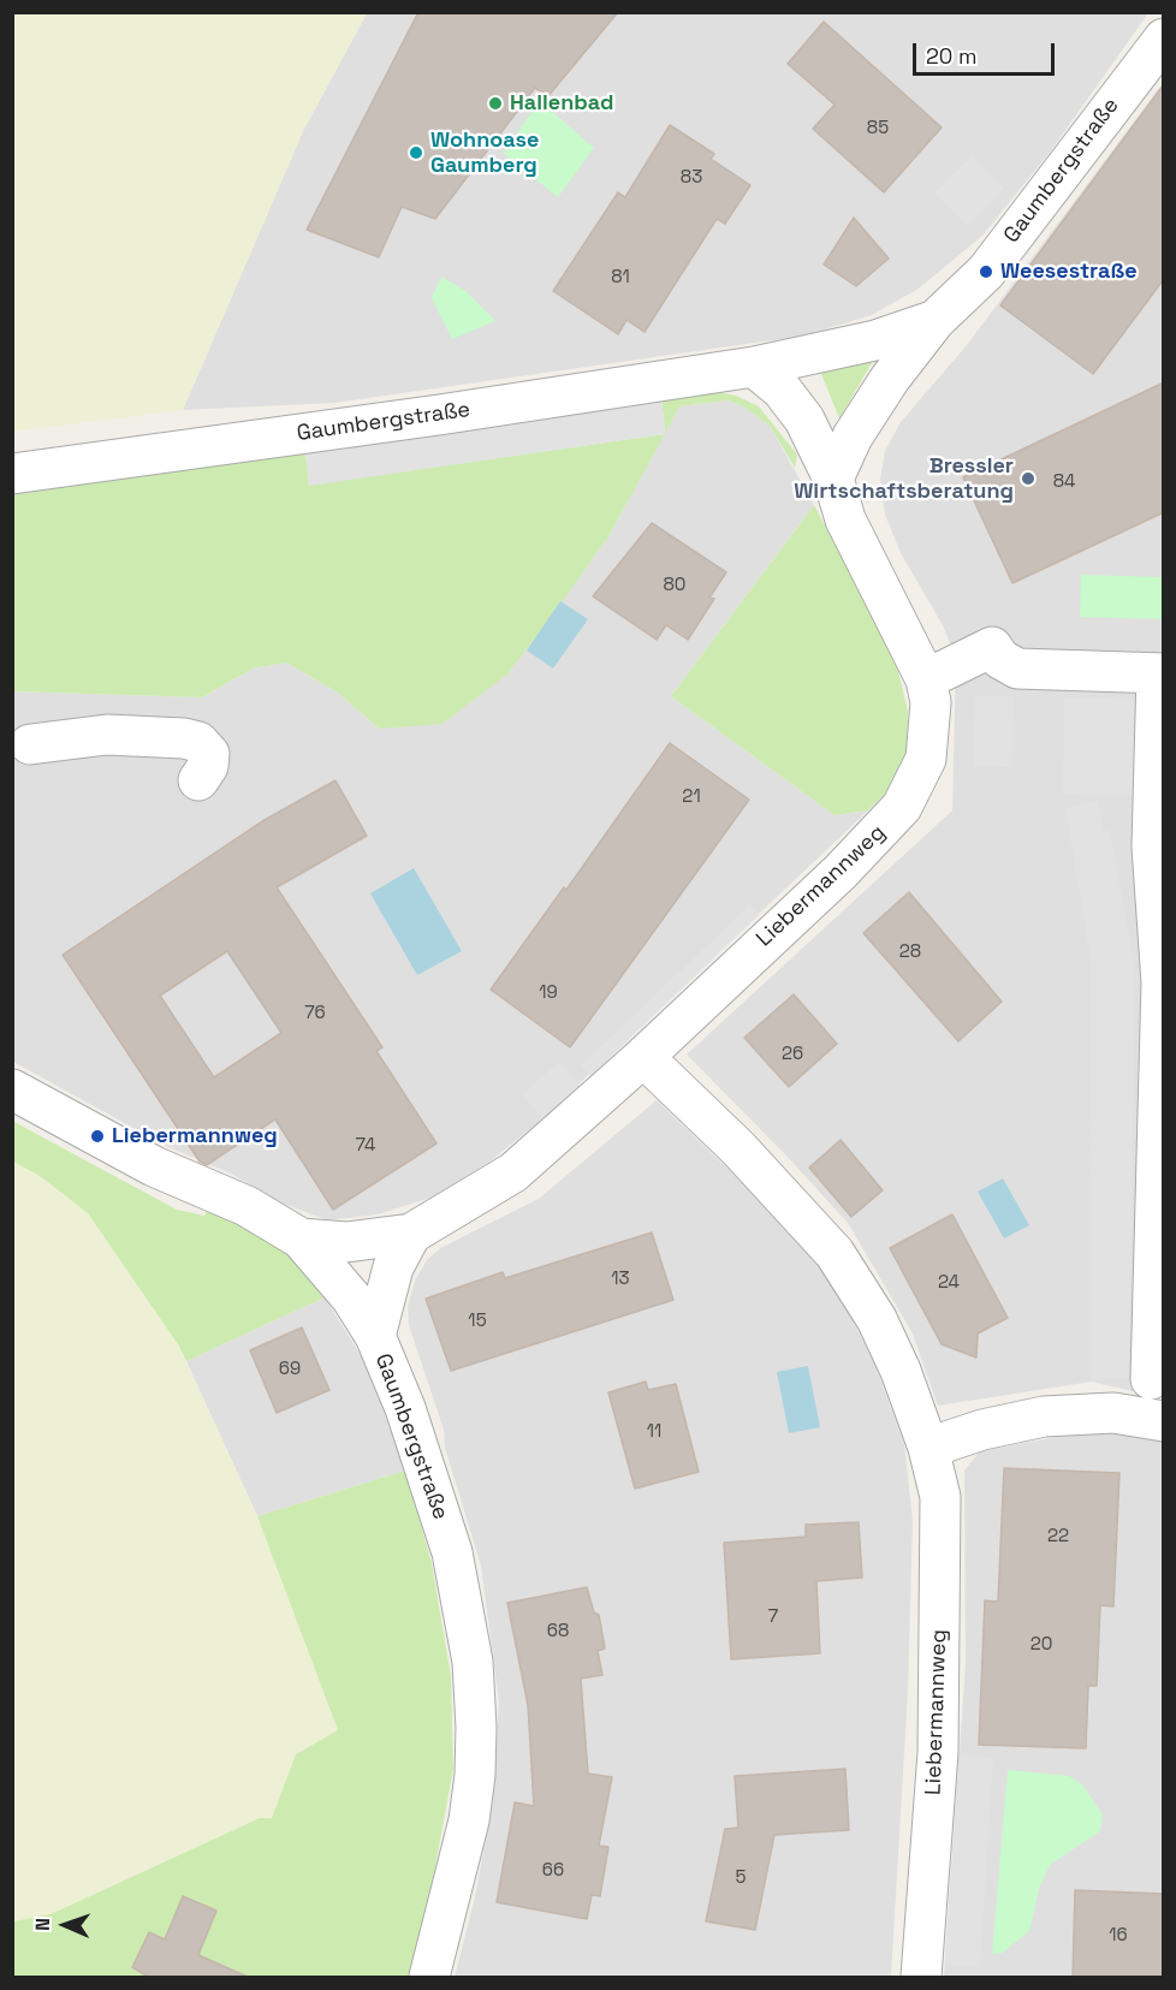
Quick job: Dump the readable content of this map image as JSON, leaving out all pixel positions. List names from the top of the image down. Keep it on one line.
{"streets":{"street":["Gaumbergstraße","Liebermannweg"]},"crossings":[["Gaumbergstraße","Liebermannweg"]],"places":["Hallenbad","Wohnoase Gaumberg","Weesestraße","Bressler Wirtschaftsberatung","Liebermannweg"],"house_numbers":["85","83","81","84","80","21","28","19","76","26","74","13","24","15","69","11","22","7","68","20","66","5","16"],"scale_bar":"20 m","north":"left"}
